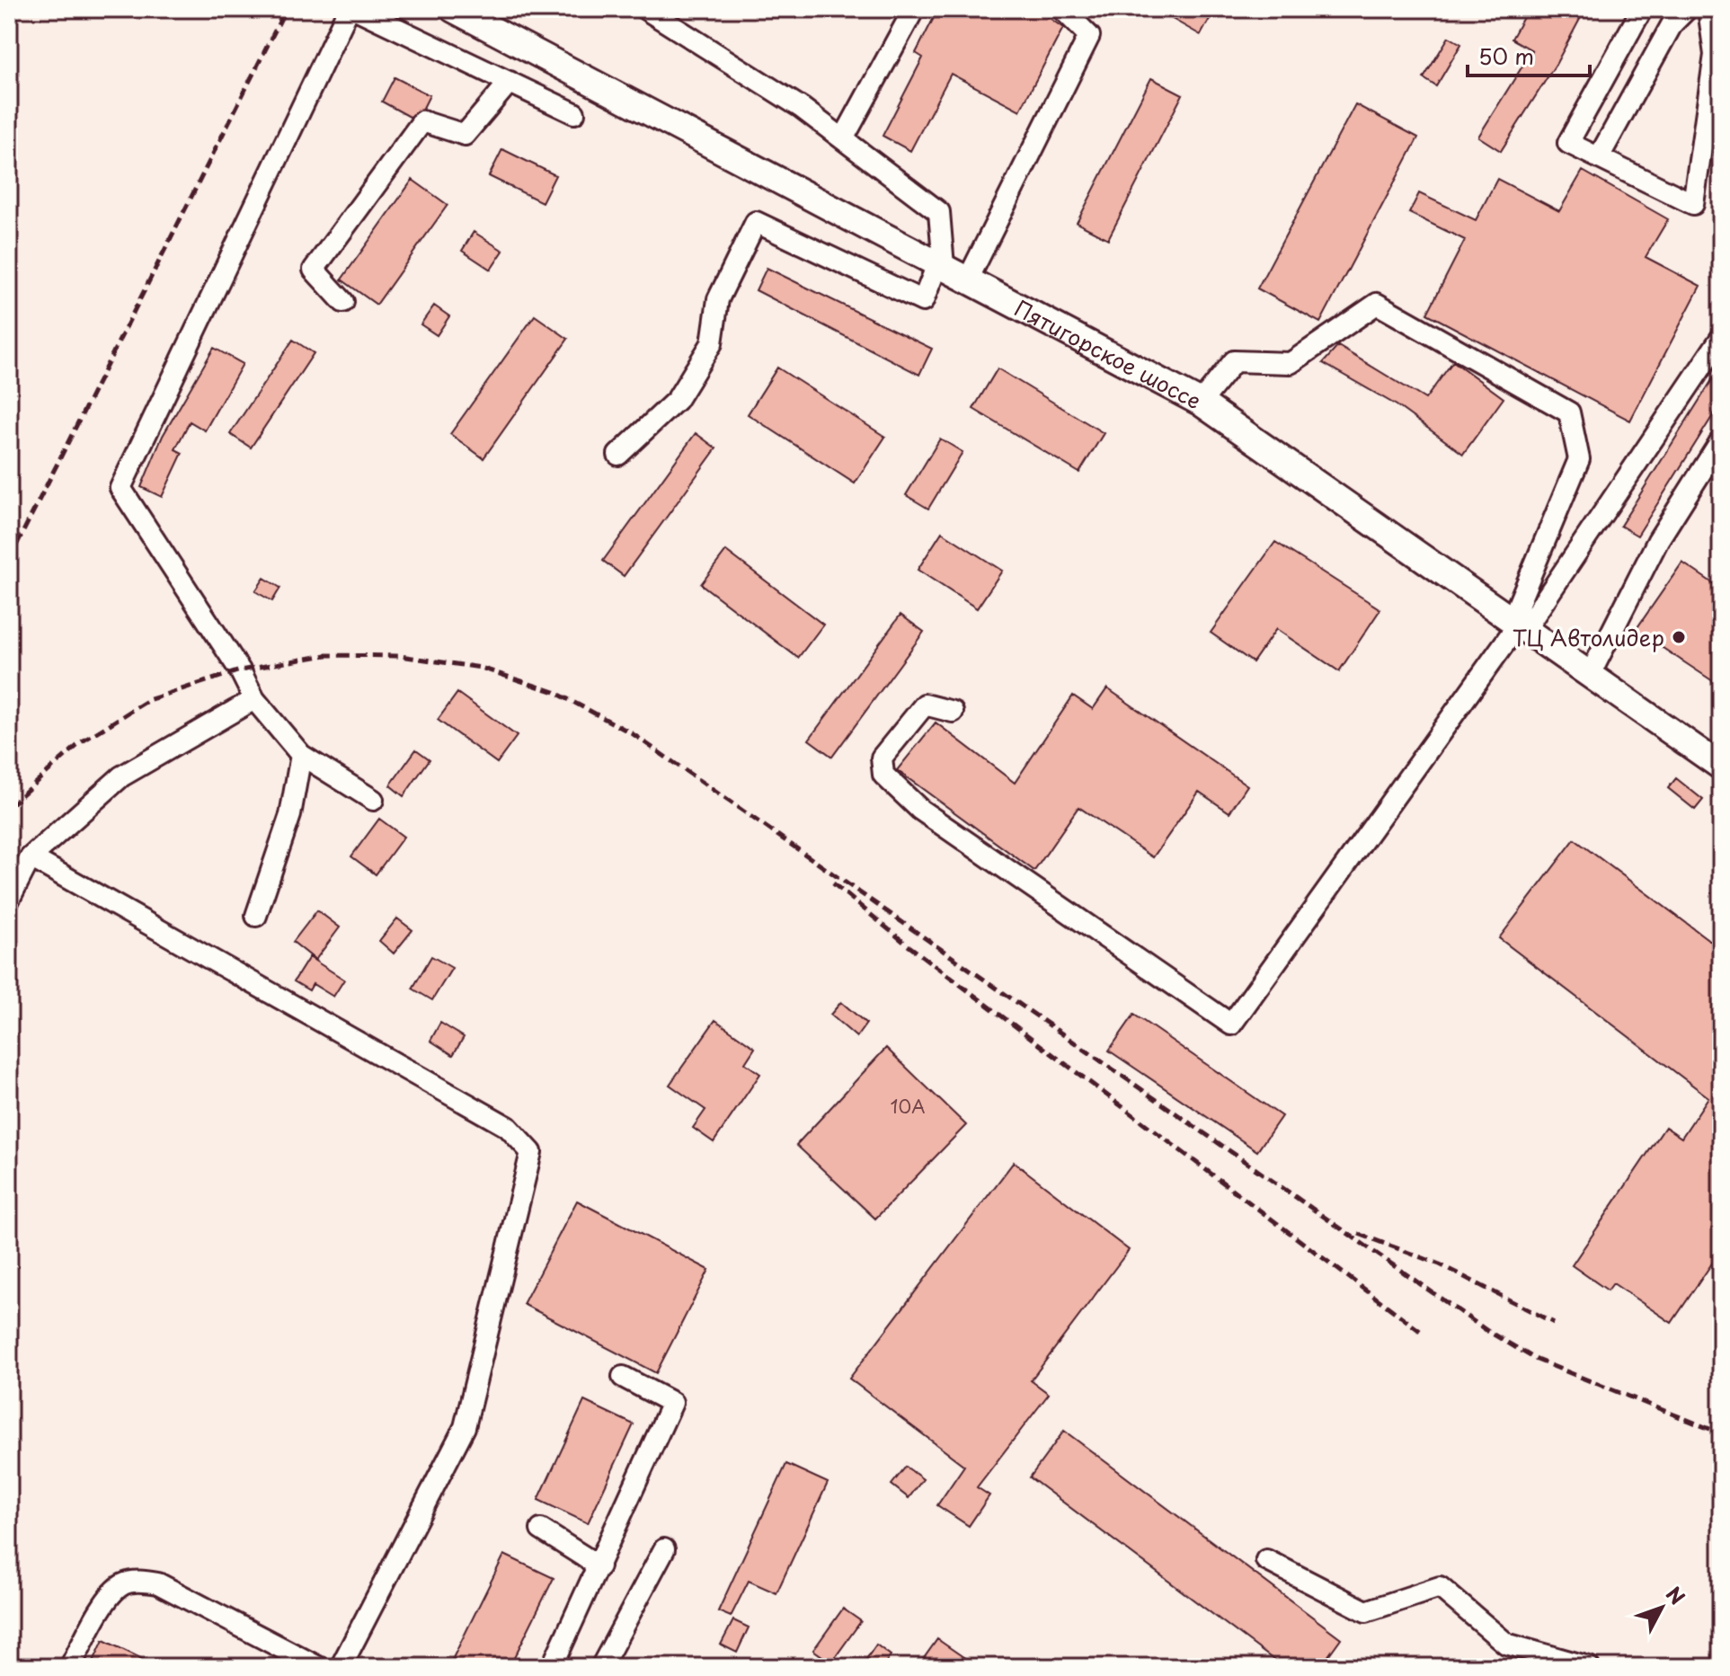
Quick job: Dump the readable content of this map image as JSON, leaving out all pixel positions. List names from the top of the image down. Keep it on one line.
{"streets":{"main road":["Пятигорское шоссе"]},"places":["ТЦ Автолидер"],"house_numbers":["10А"],"scale_bar":"50 m","north":"top right"}
